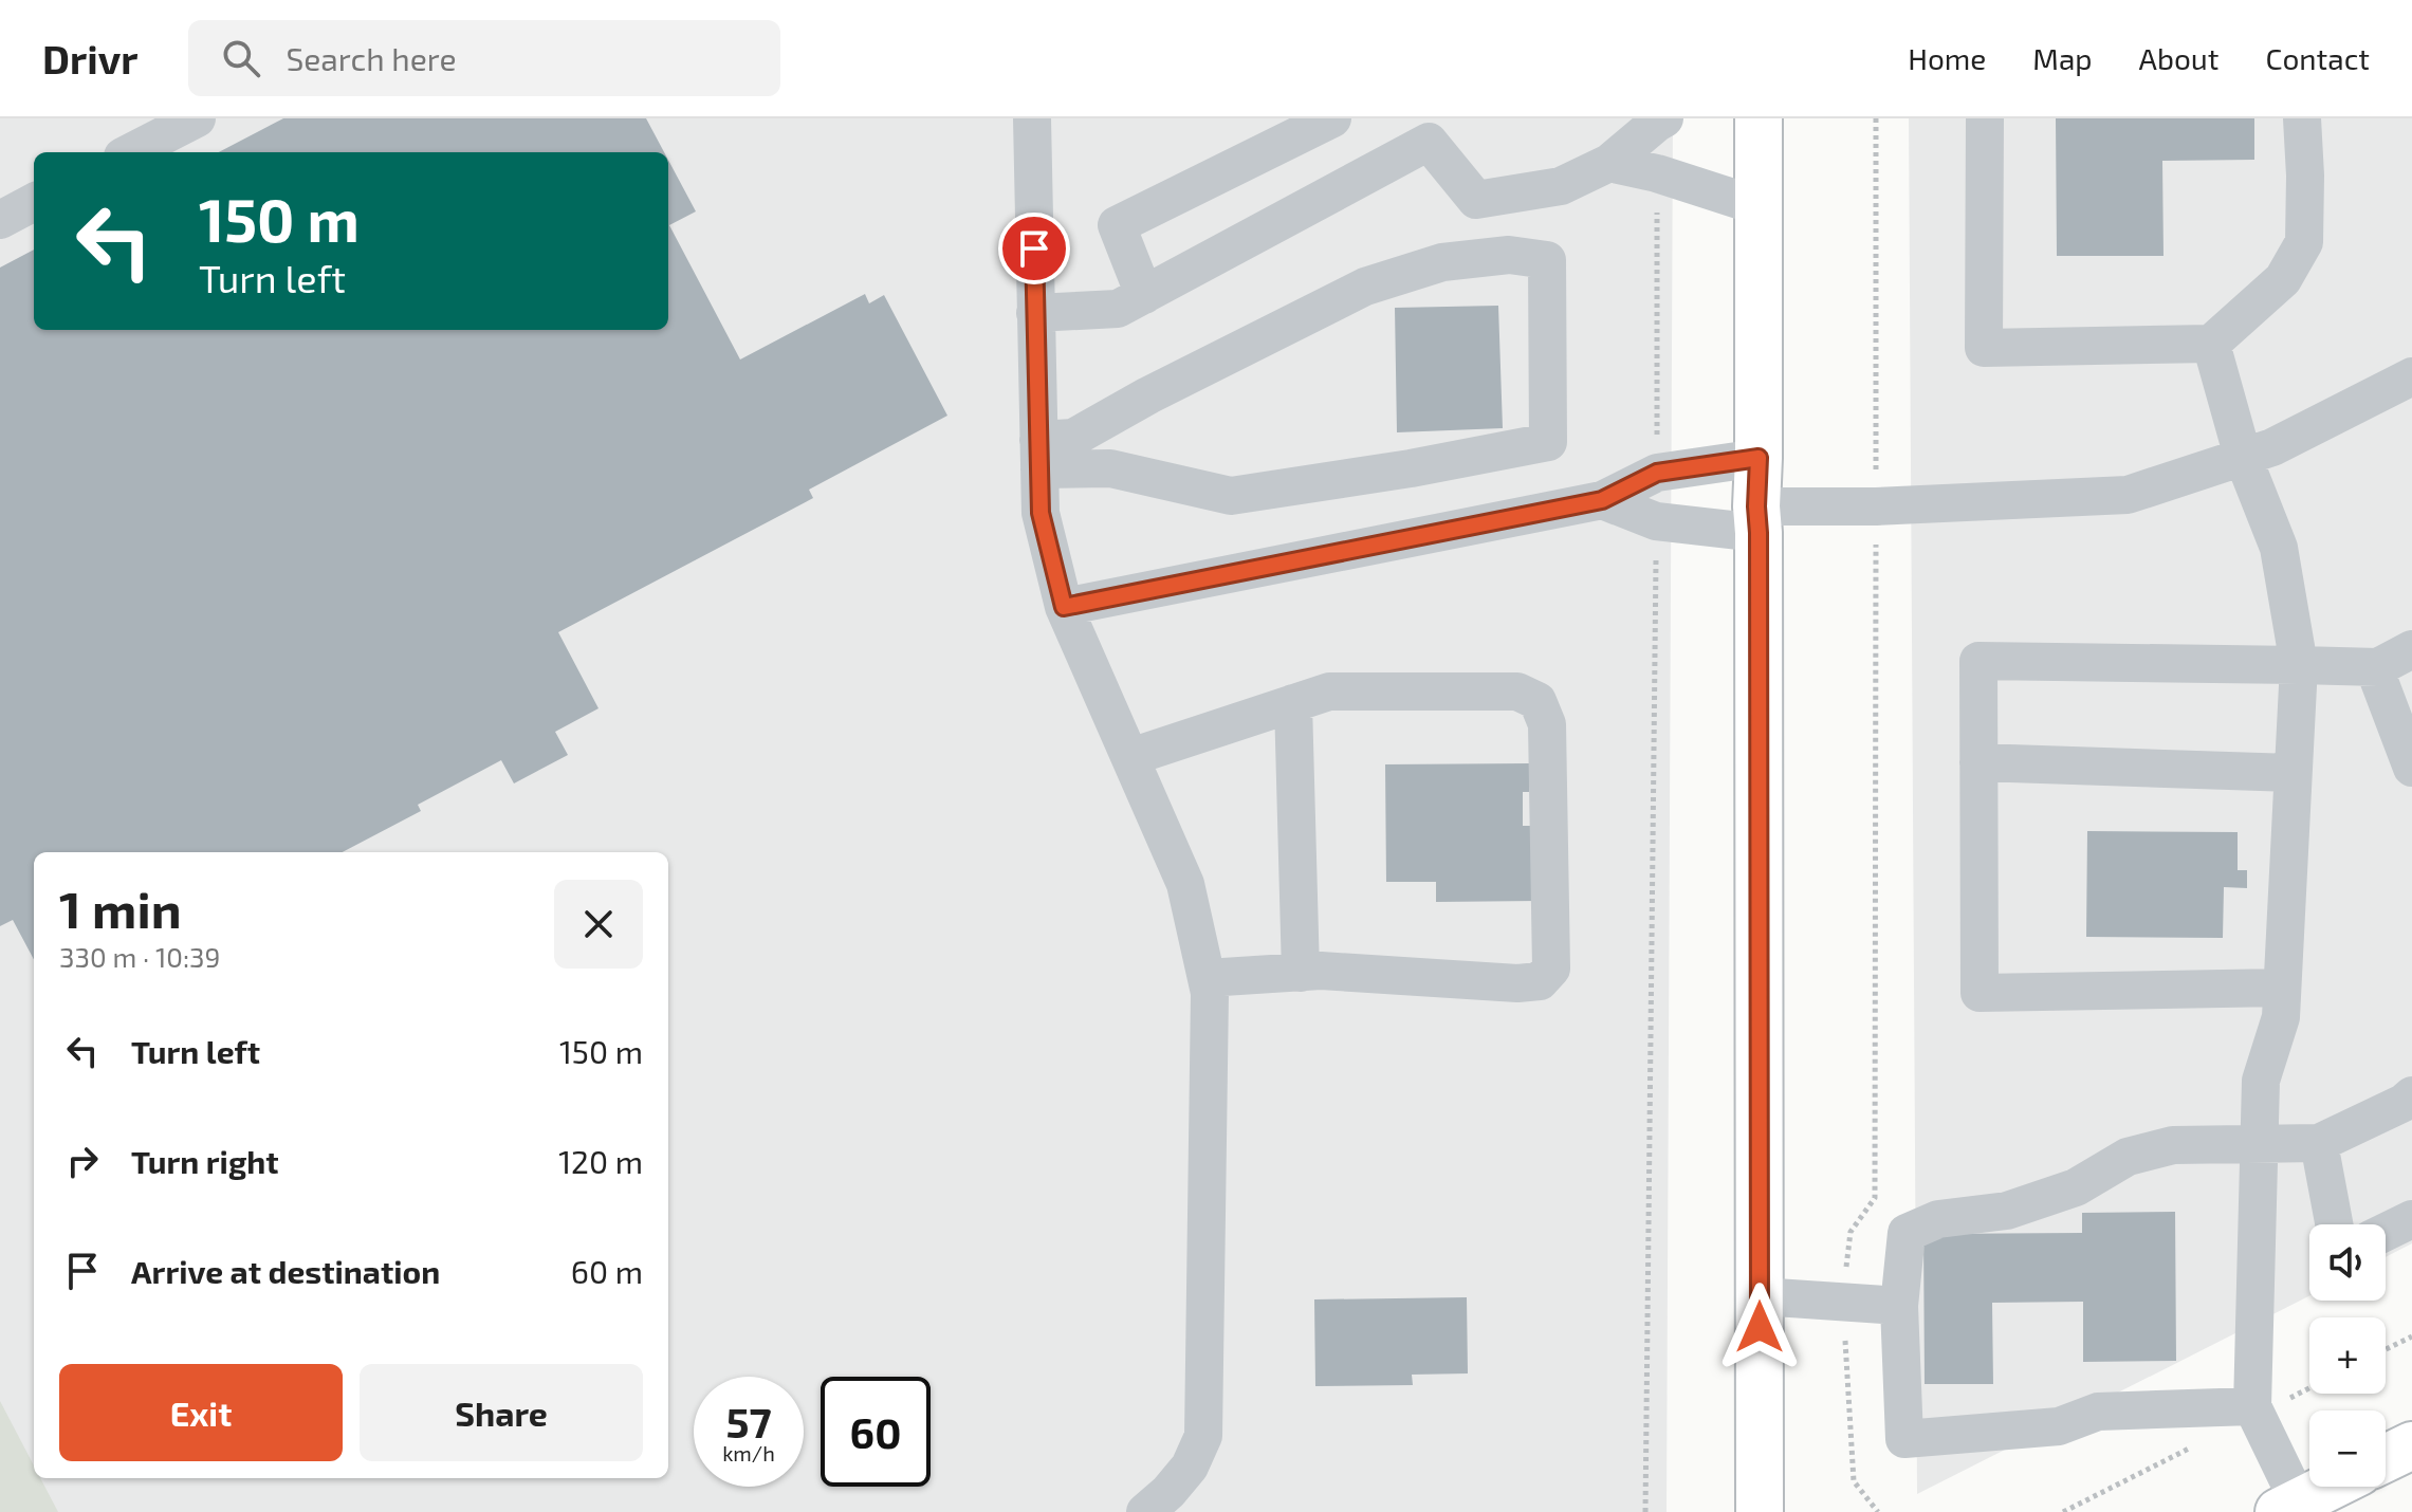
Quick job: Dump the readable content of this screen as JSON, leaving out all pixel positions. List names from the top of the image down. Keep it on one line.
{"page":{"header":"Drivr","search":"Search here","nav":["Home","Map","About","Contact"],"turn":["150 m","Turn left"],"heading":["1 min","330 m · 10:39"],"list":[{"name":"Turn left","value":"150 m"},{"name":"Turn right","value":"120 m"},{"name":"Arrive at destination","value":"60 m"}],"map_buttons":["+","−"],"buttons":["Exit","Share"],"speed":"57 km/h","limit":"60"}}
